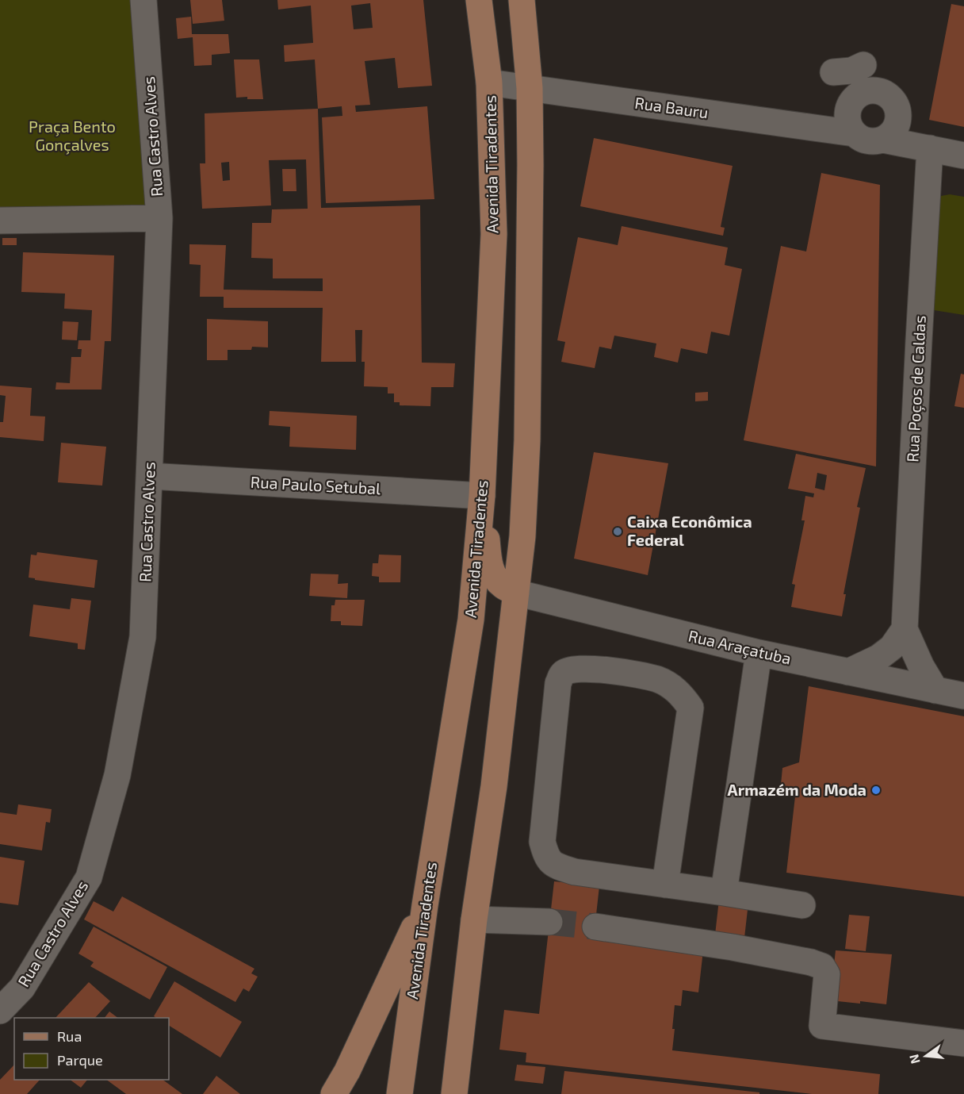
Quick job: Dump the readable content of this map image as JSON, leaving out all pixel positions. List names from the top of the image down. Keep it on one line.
{"streets":{"main road":["Avenida Tiradentes"],"street":["Rua Bauru","Rua Castro Alves","Rua Poços de Caldas","Rua Paulo Setubal","Rua Araçatuba"]},"crossings":[["Rua Bauru","Avenida Tiradentes"],["Rua Castro Alves","Rua Paulo Setubal"],["Avenida Tiradentes","Rua Paulo Setubal"],["Rua Poços de Caldas","Rua Araçatuba"]],"parks":["Praça Bento Gonçalves"],"places":["Caixa Econômica Federal","Armazém da Moda"],"legend":["Rua","Parque"],"north":"left"}
